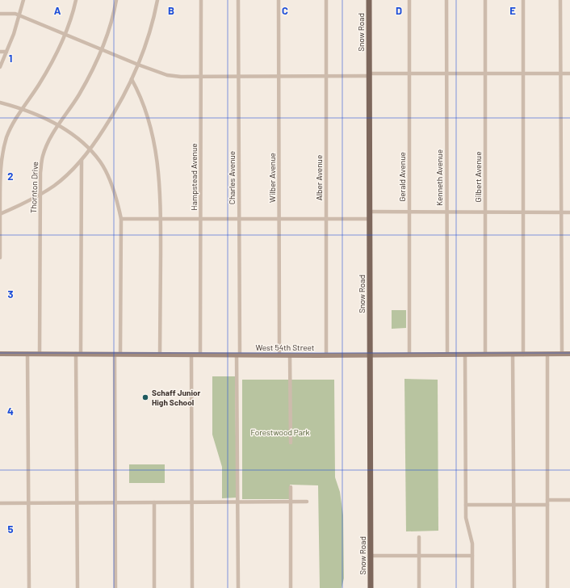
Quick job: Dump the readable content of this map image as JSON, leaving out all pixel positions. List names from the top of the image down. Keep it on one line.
{"streets":{"main road":["Snow Road"],"street":["Hampstead Avenue","Gerald Avenue","Gilbert Avenue","Charles Avenue","Wilber Avenue","Alber Avenue","Kenneth Avenue","Thornton Drive","West 54th Street"]},"crossings":[["Snow Road","West 54th Street"],["Hampstead Avenue","West 54th Street"],["Gerald Avenue","West 54th Street"],["Gilbert Avenue","West 54th Street"],["Charles Avenue","West 54th Street"],["Wilber Avenue","West 54th Street"],["Alber Avenue","West 54th Street"],["Kenneth Avenue","West 54th Street"],["Thornton Drive","West 54th Street"]],"parks":["Forestwood Park"],"places":["Schaff Junior High School"],"grid":{"columns":["A","B","C","D","E"],"rows":["1","2","3","4","5"]}}
